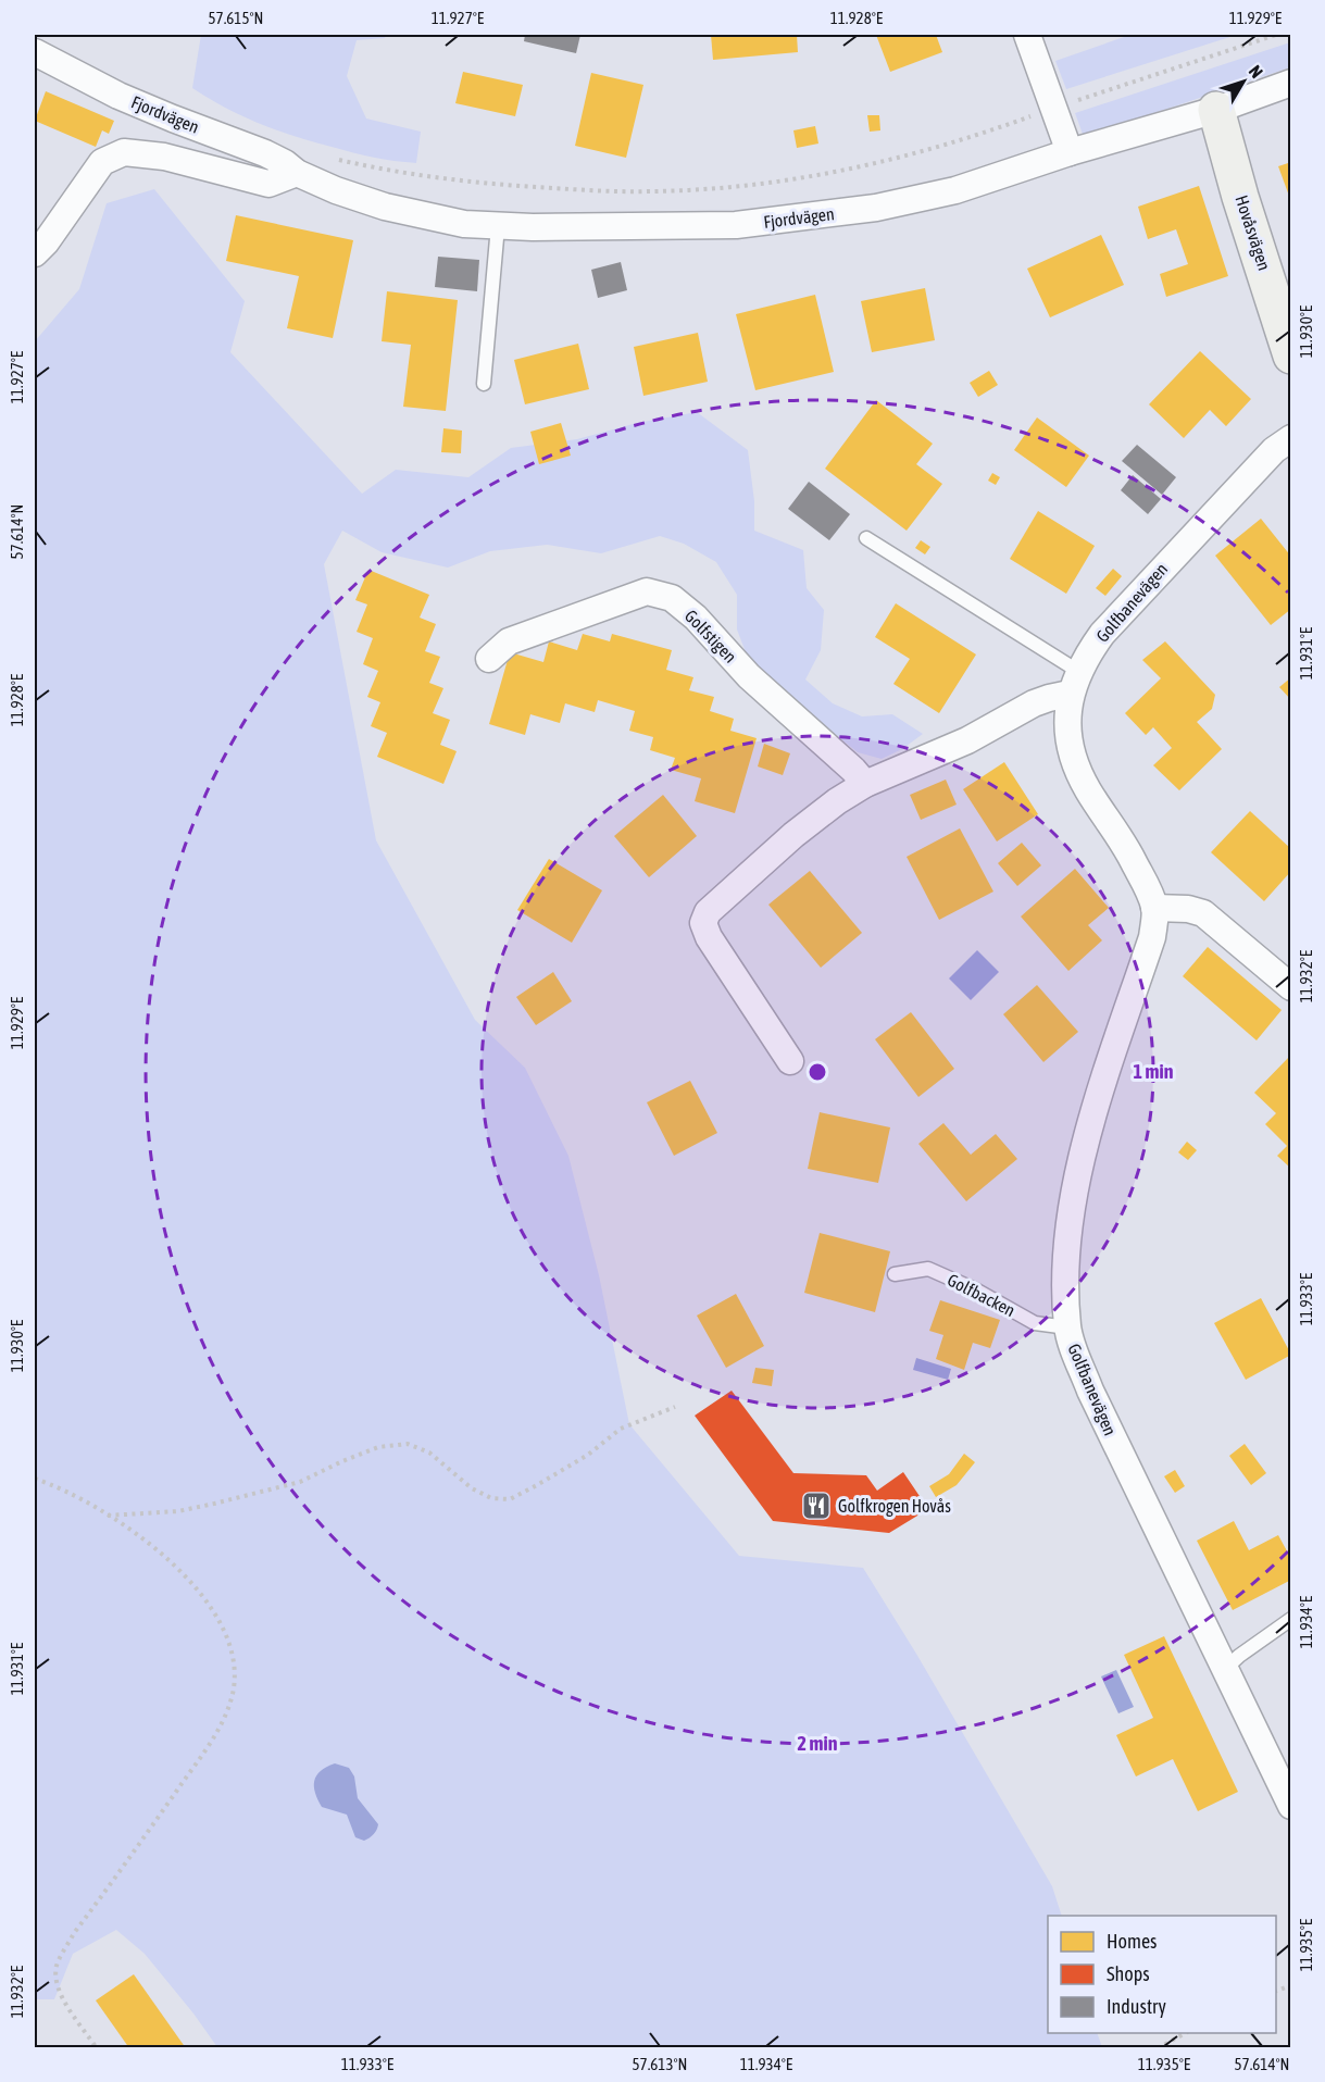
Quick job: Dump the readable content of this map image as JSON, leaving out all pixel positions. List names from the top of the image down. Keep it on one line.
{"streets":{"street":["Fjordvägen","Hovåsvägen","Golfbanevägen","Golfstigen"],"lane":["Golfbacken"]},"crossings":[["Fjordvägen","Hovåsvägen"],["Golfbanevägen","Golfbacken"]],"places":{"restaurant":["Golfkrogen Hovås"]},"legend":["Homes","Shops","Industry"],"north":"top right","coordinates":["57.615°N","11.927°E","11.928°E","11.929°E","11.930°E","57.614°N","11.931°E","11.932°E","11.933°E","11.934°E","11.935°E","57.613°N"],"rings":["1 min","2 min"]}
